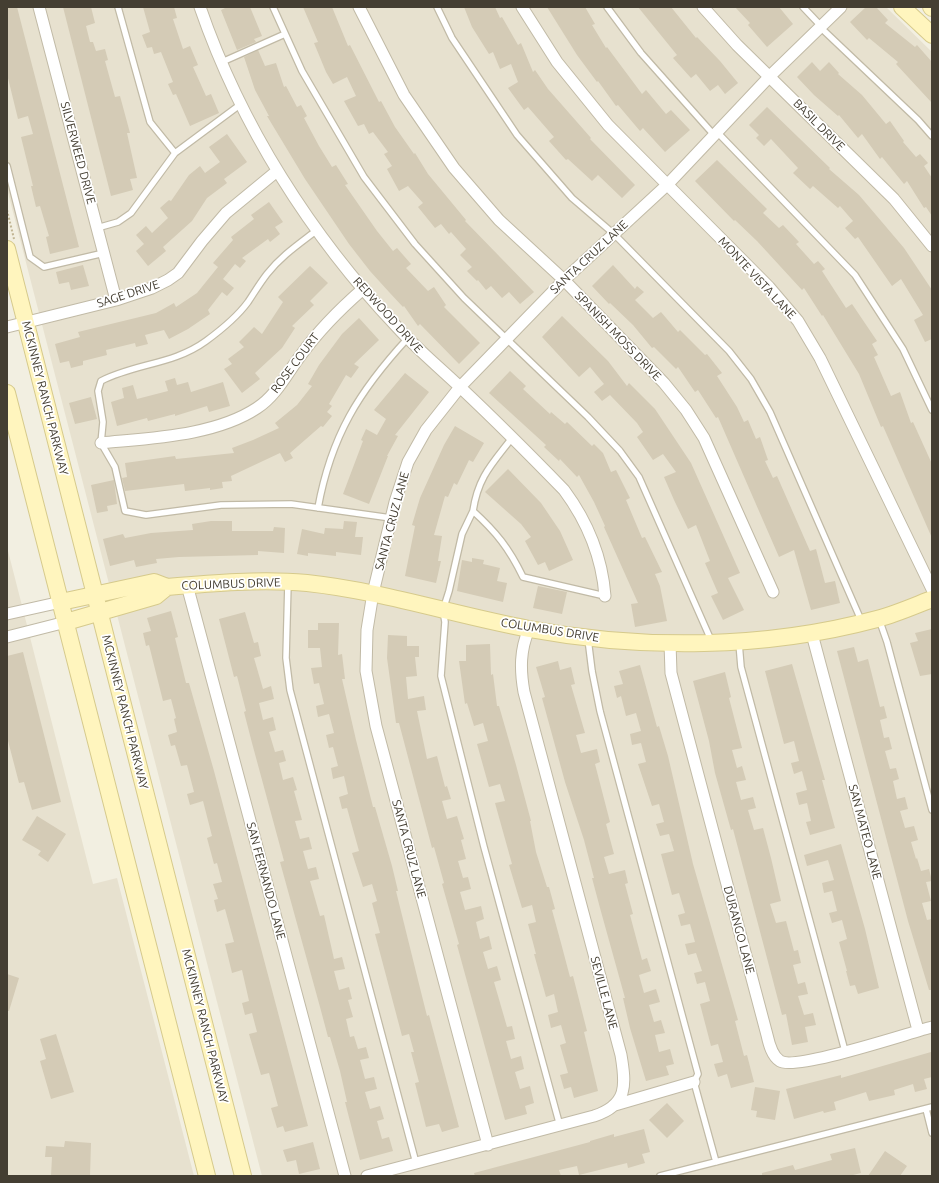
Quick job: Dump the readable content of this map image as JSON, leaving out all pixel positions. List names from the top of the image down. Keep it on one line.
{"streets":{"main road":["MCKINNEY RANCH PARKWAY","COLUMBUS DRIVE"],"street":["BASIL DRIVE","SILVERWEED DRIVE","SANTA CRUZ LANE","MONTE VISTA LANE","SAGE DRIVE","REDWOOD DRIVE","SPANISH MOSS DRIVE","ROSE COURT","SAN MATEO LANE","SAN FERNANDO LANE","DURANGO LANE","SEVILLE LANE"]},"crossings":[["BASIL DRIVE","SANTA CRUZ LANE"],["SILVERWEED DRIVE","SAGE DRIVE"],["SANTA CRUZ LANE","MONTE VISTA LANE"],["SANTA CRUZ LANE","REDWOOD DRIVE"],["SANTA CRUZ LANE","SPANISH MOSS DRIVE"],["SANTA CRUZ LANE","COLUMBUS DRIVE"],["SAGE DRIVE","REDWOOD DRIVE"],["SAGE DRIVE","MCKINNEY RANCH PARKWAY"],["REDWOOD DRIVE","ROSE COURT"],["MCKINNEY RANCH PARKWAY","COLUMBUS DRIVE"],["COLUMBUS DRIVE","SAN MATEO LANE"],["COLUMBUS DRIVE","SAN FERNANDO LANE"],["COLUMBUS DRIVE","DURANGO LANE"],["COLUMBUS DRIVE","SEVILLE LANE"],["SAN MATEO LANE","DURANGO LANE"]]}
